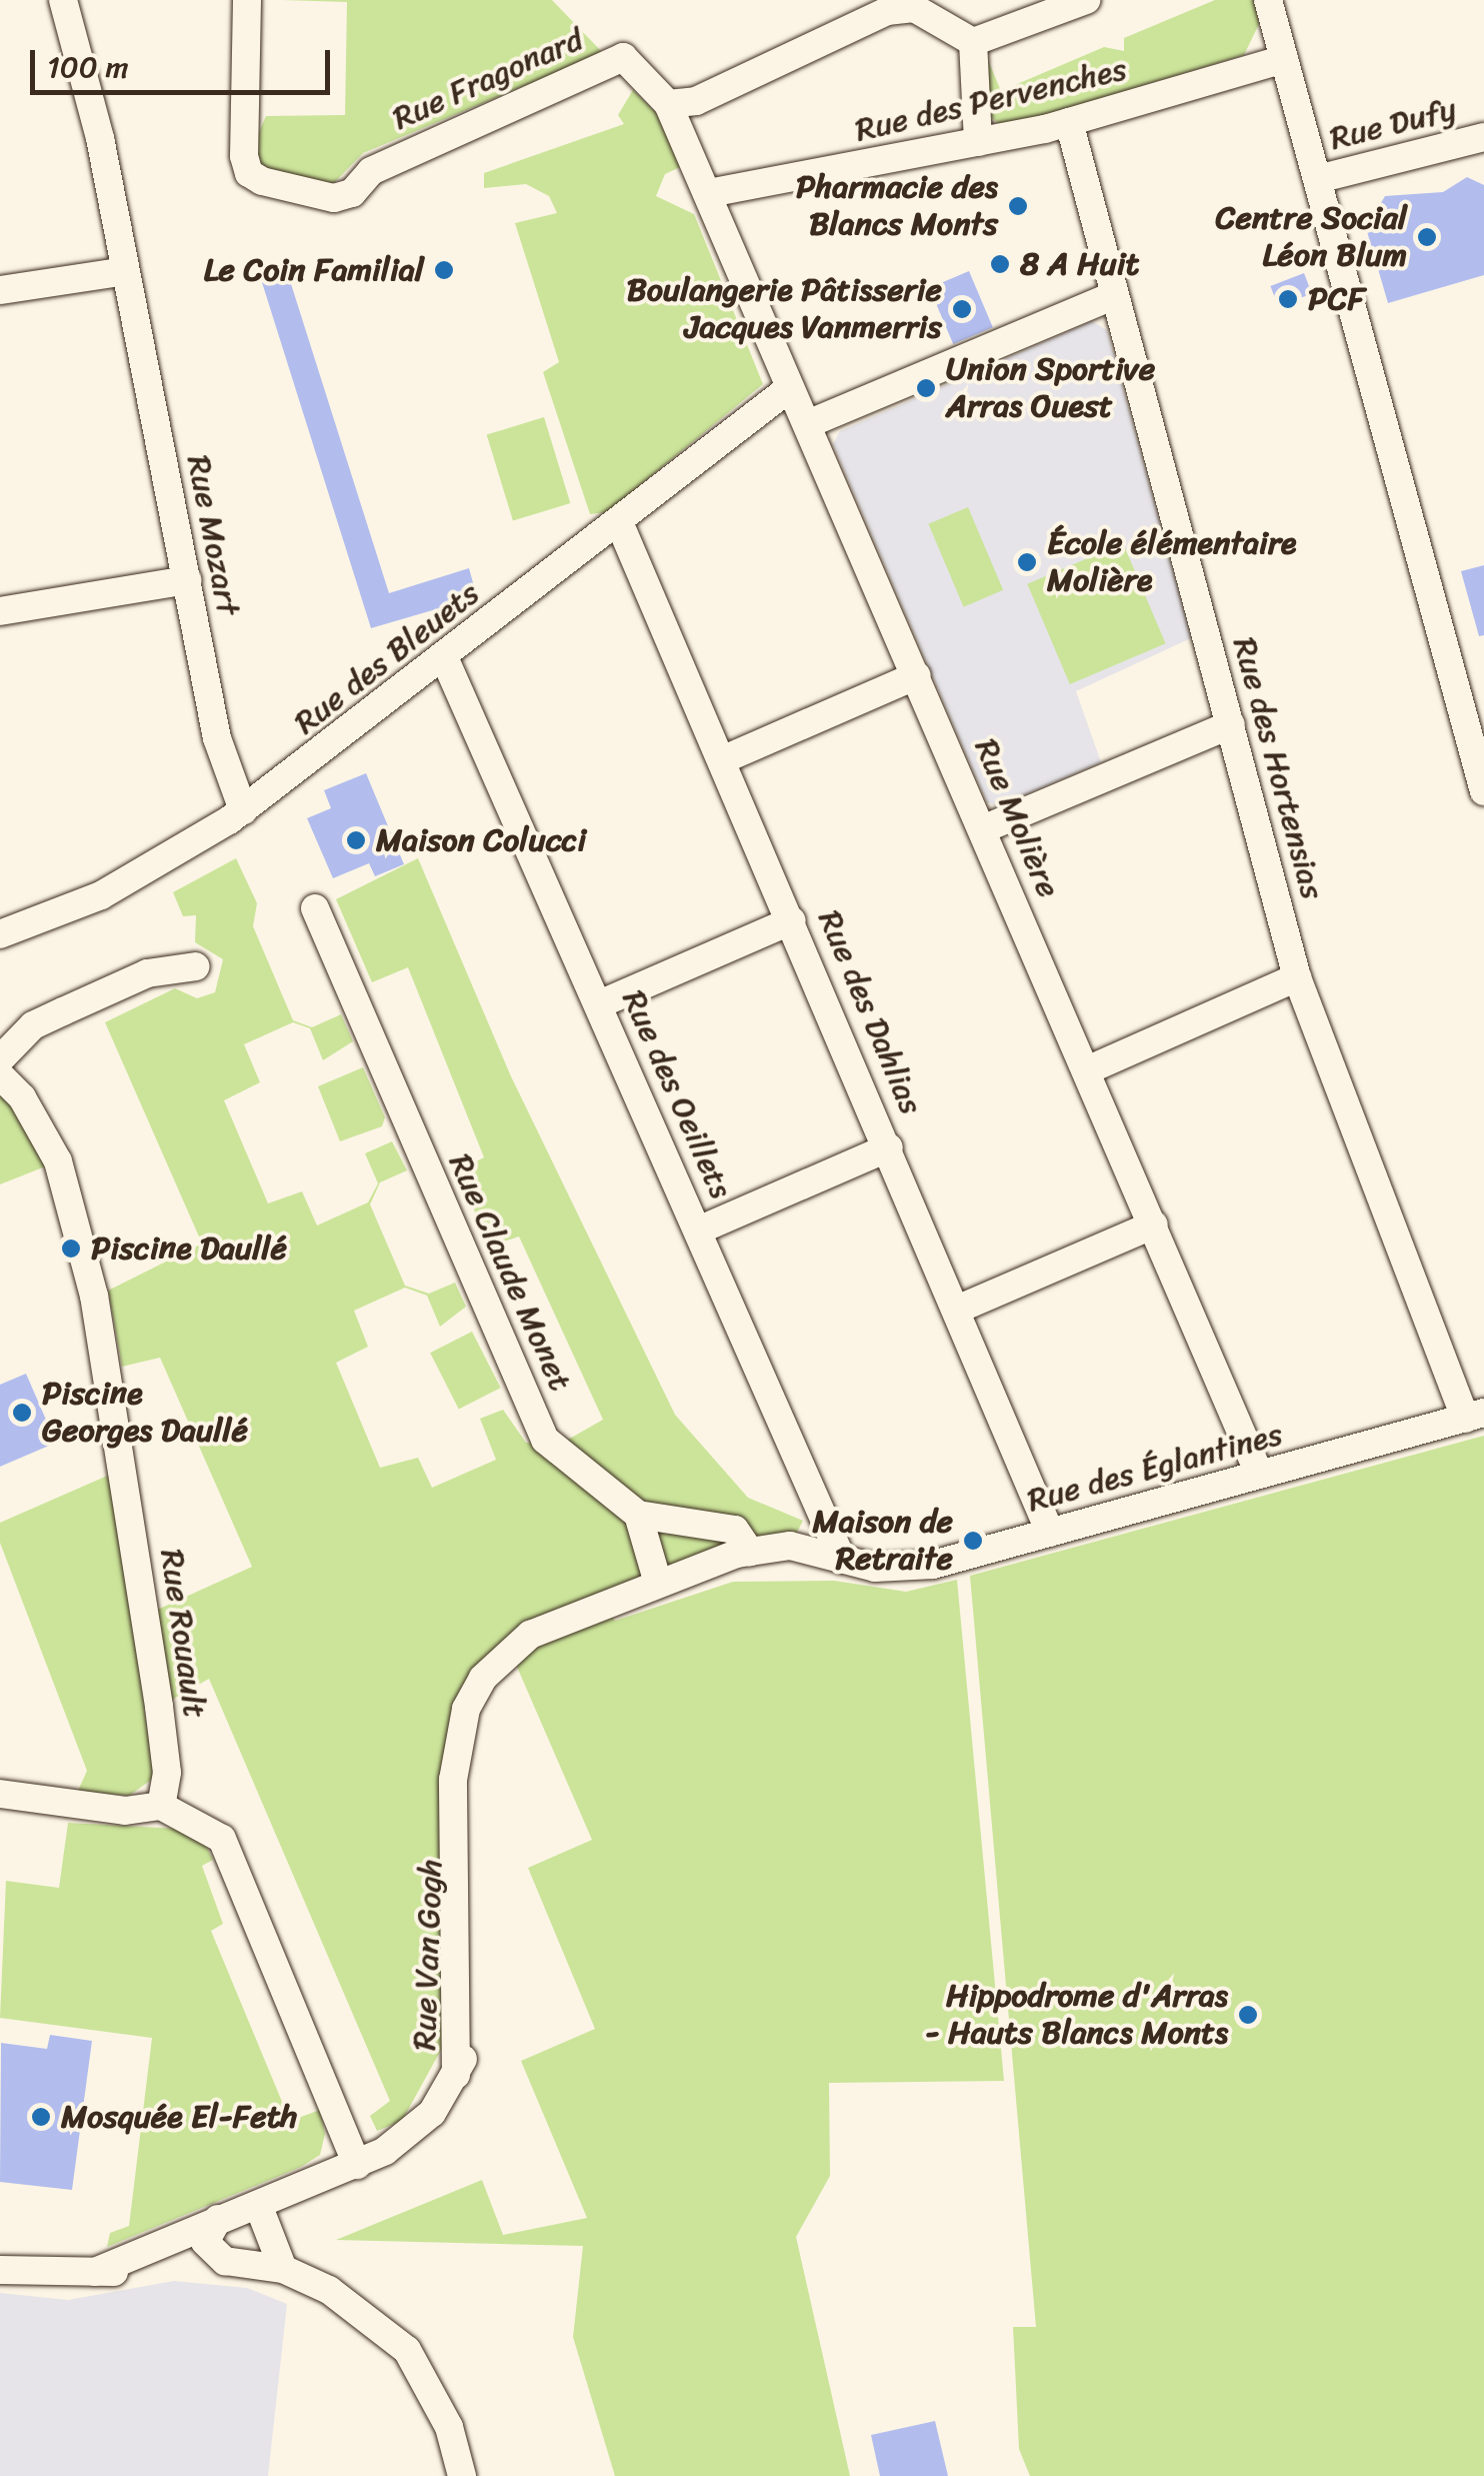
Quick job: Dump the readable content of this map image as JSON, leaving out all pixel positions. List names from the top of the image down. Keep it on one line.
{"streets":{"street":["Rue Fragonard","Rue des Pervenches","Rue Dufy","Rue Mozart","Rue des Bleuets","Rue des Hortensias","Rue Molière","Rue des Dahlias","Rue des Oeillets","Rue Claude Monet","Rue des Églantines","Rue Rouault","Rue Van Gogh"]},"crossings":[["Rue Fragonard","Rue Molière"],["Rue des Pervenches","Rue des Hortensias"],["Rue des Pervenches","Rue Molière"],["Rue Mozart","Rue des Bleuets"],["Rue des Bleuets","Rue Molière"],["Rue des Bleuets","Rue des Dahlias"],["Rue des Bleuets","Rue des Oeillets"],["Rue des Hortensias","Rue des Églantines"],["Rue Molière","Rue des Églantines"],["Rue des Dahlias","Rue des Églantines"],["Rue des Oeillets","Rue des Églantines"],["Rue des Oeillets","Rue Van Gogh"],["Rue des Églantines","Rue Van Gogh"]],"places":["Pharmacie des Blancs Monts","Centre Social Léon Blum","8 A Huit","Le Coin Familial","PCF","Boulangerie Pâtisserie Jacques Vanmerris","Union Sportive Arras Ouest","École élémentaire Molière","Maison Colucci","Piscine Daullé","Piscine Georges Daullé","Maison de Retraite","Hippodrome d'Arras - Hauts Blancs Monts","Mosquée El-Feth"],"scale_bar":"100 m"}
